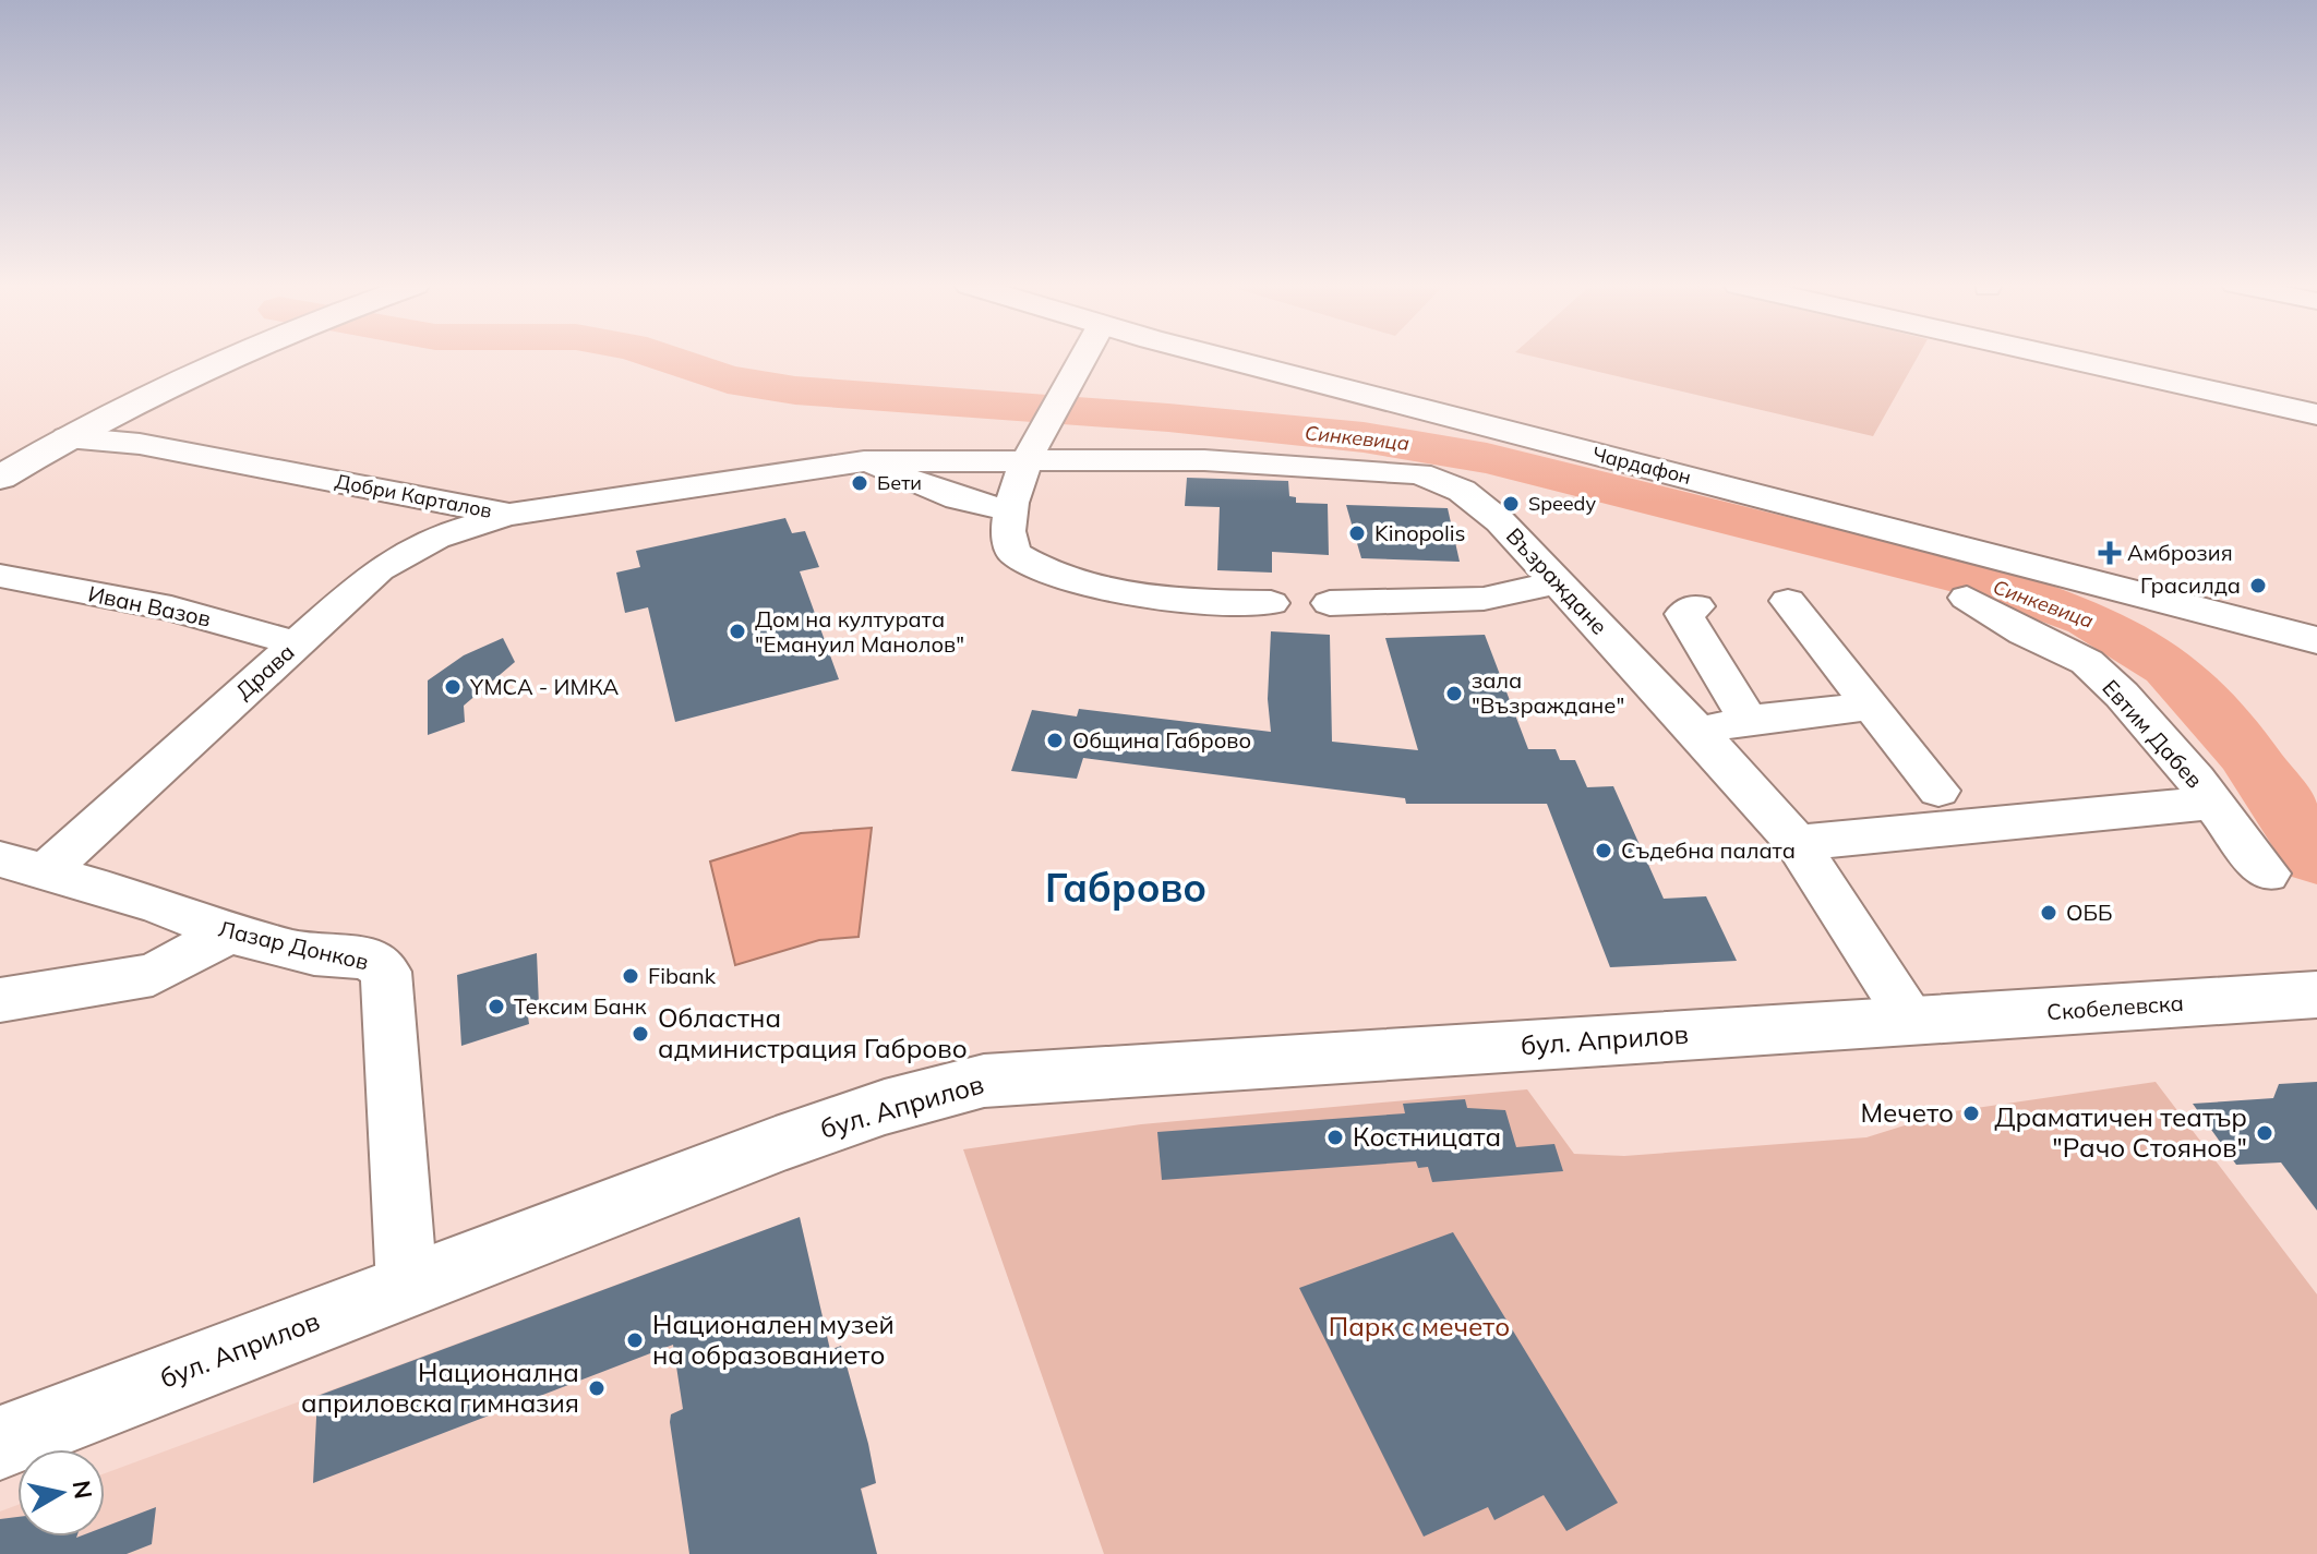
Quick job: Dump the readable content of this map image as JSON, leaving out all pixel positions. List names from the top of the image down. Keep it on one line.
{"streets":{"main road":["Чардафон","Скобелевска","бул. Априлов"],"street":["Добри Карталов","Възраждане","Иван Вазов","Драва","Евтим Дабев","Лазар Донков"]},"crossings":[["Добри Карталов","Възраждане"],["Добри Карталов","Драва"],["Възраждане","Скобелевска"],["Възраждане","бул. Априлов"],["Иван Вазов","Драва"],["Драва","Лазар Донков"],["Лазар Донков","бул. Априлов"],["Скобелевска","бул. Априлов"]],"districts":["Габрово"],"water":["Синкевица"],"parks":["Парк с мечето"],"places":{"other":["Бети","Speedy","Kinopolis","Грасилда","Дом на културата \"Емануил Манолов\"","YMCA - ИМКА","зала \"Възраждане\"","Община Габрово","Съдебна палата","ОББ","Fibank","Тексим Банк","Областна администрация Габрово","Мечето","Драматичен театър \"Рачо Стоянов\"","Костницата","Национален музей на образованието","Национална априловска гимназия"],"health":["Амброзия"]},"north":"right"}
